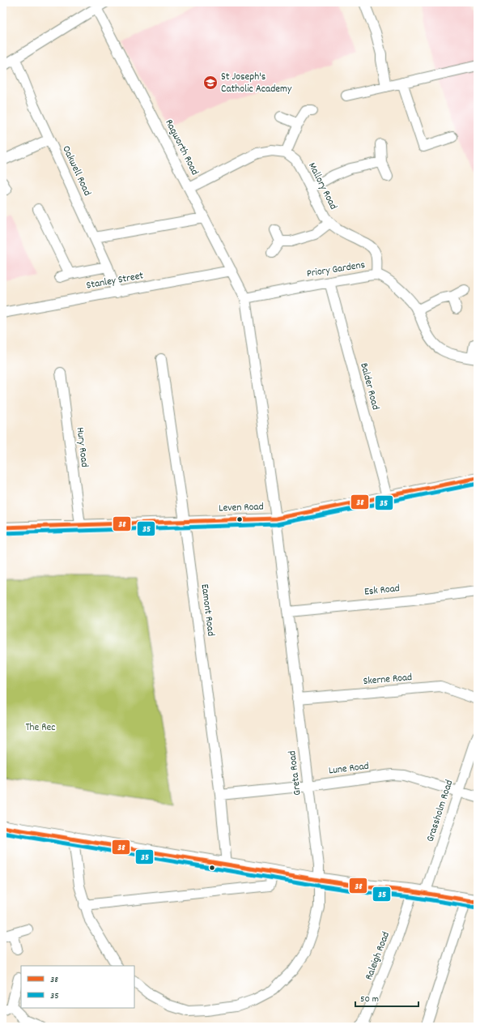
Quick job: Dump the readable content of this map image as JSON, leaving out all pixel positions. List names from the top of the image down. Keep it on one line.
{"streets":{"street":["Ragworth Road","Oakwell Road","Mallory Road","Priory Gardens","Stanley Street","Balder Road","Hury Road","Leven Road","Esk Road","Eamont Road","Skerne Road","Lune Road","Greta Road","Grassholm Road","Raleigh Road"]},"crossings":[["Ragworth Road","Priory Gardens"],["Ragworth Road","Stanley Street"],["Ragworth Road","Greta Road"],["Oakwell Road","Stanley Street"],["Mallory Road","Priory Gardens"],["Priory Gardens","Balder Road"],["Priory Gardens","Greta Road"],["Balder Road","Leven Road"],["Hury Road","Leven Road"],["Leven Road","Eamont Road"],["Leven Road","Greta Road"],["Esk Road","Greta Road"],["Eamont Road","Lune Road"],["Skerne Road","Greta Road"],["Lune Road","Greta Road"],["Lune Road","Grassholm Road"],["Grassholm Road","Raleigh Road"]],"parks":["The Rec"],"places":{"school or university":["St Joseph's Catholic Academy"]},"lines":["transit line 38","transit line 35"],"legend":["38","35"],"scale_bar":"50 m"}
